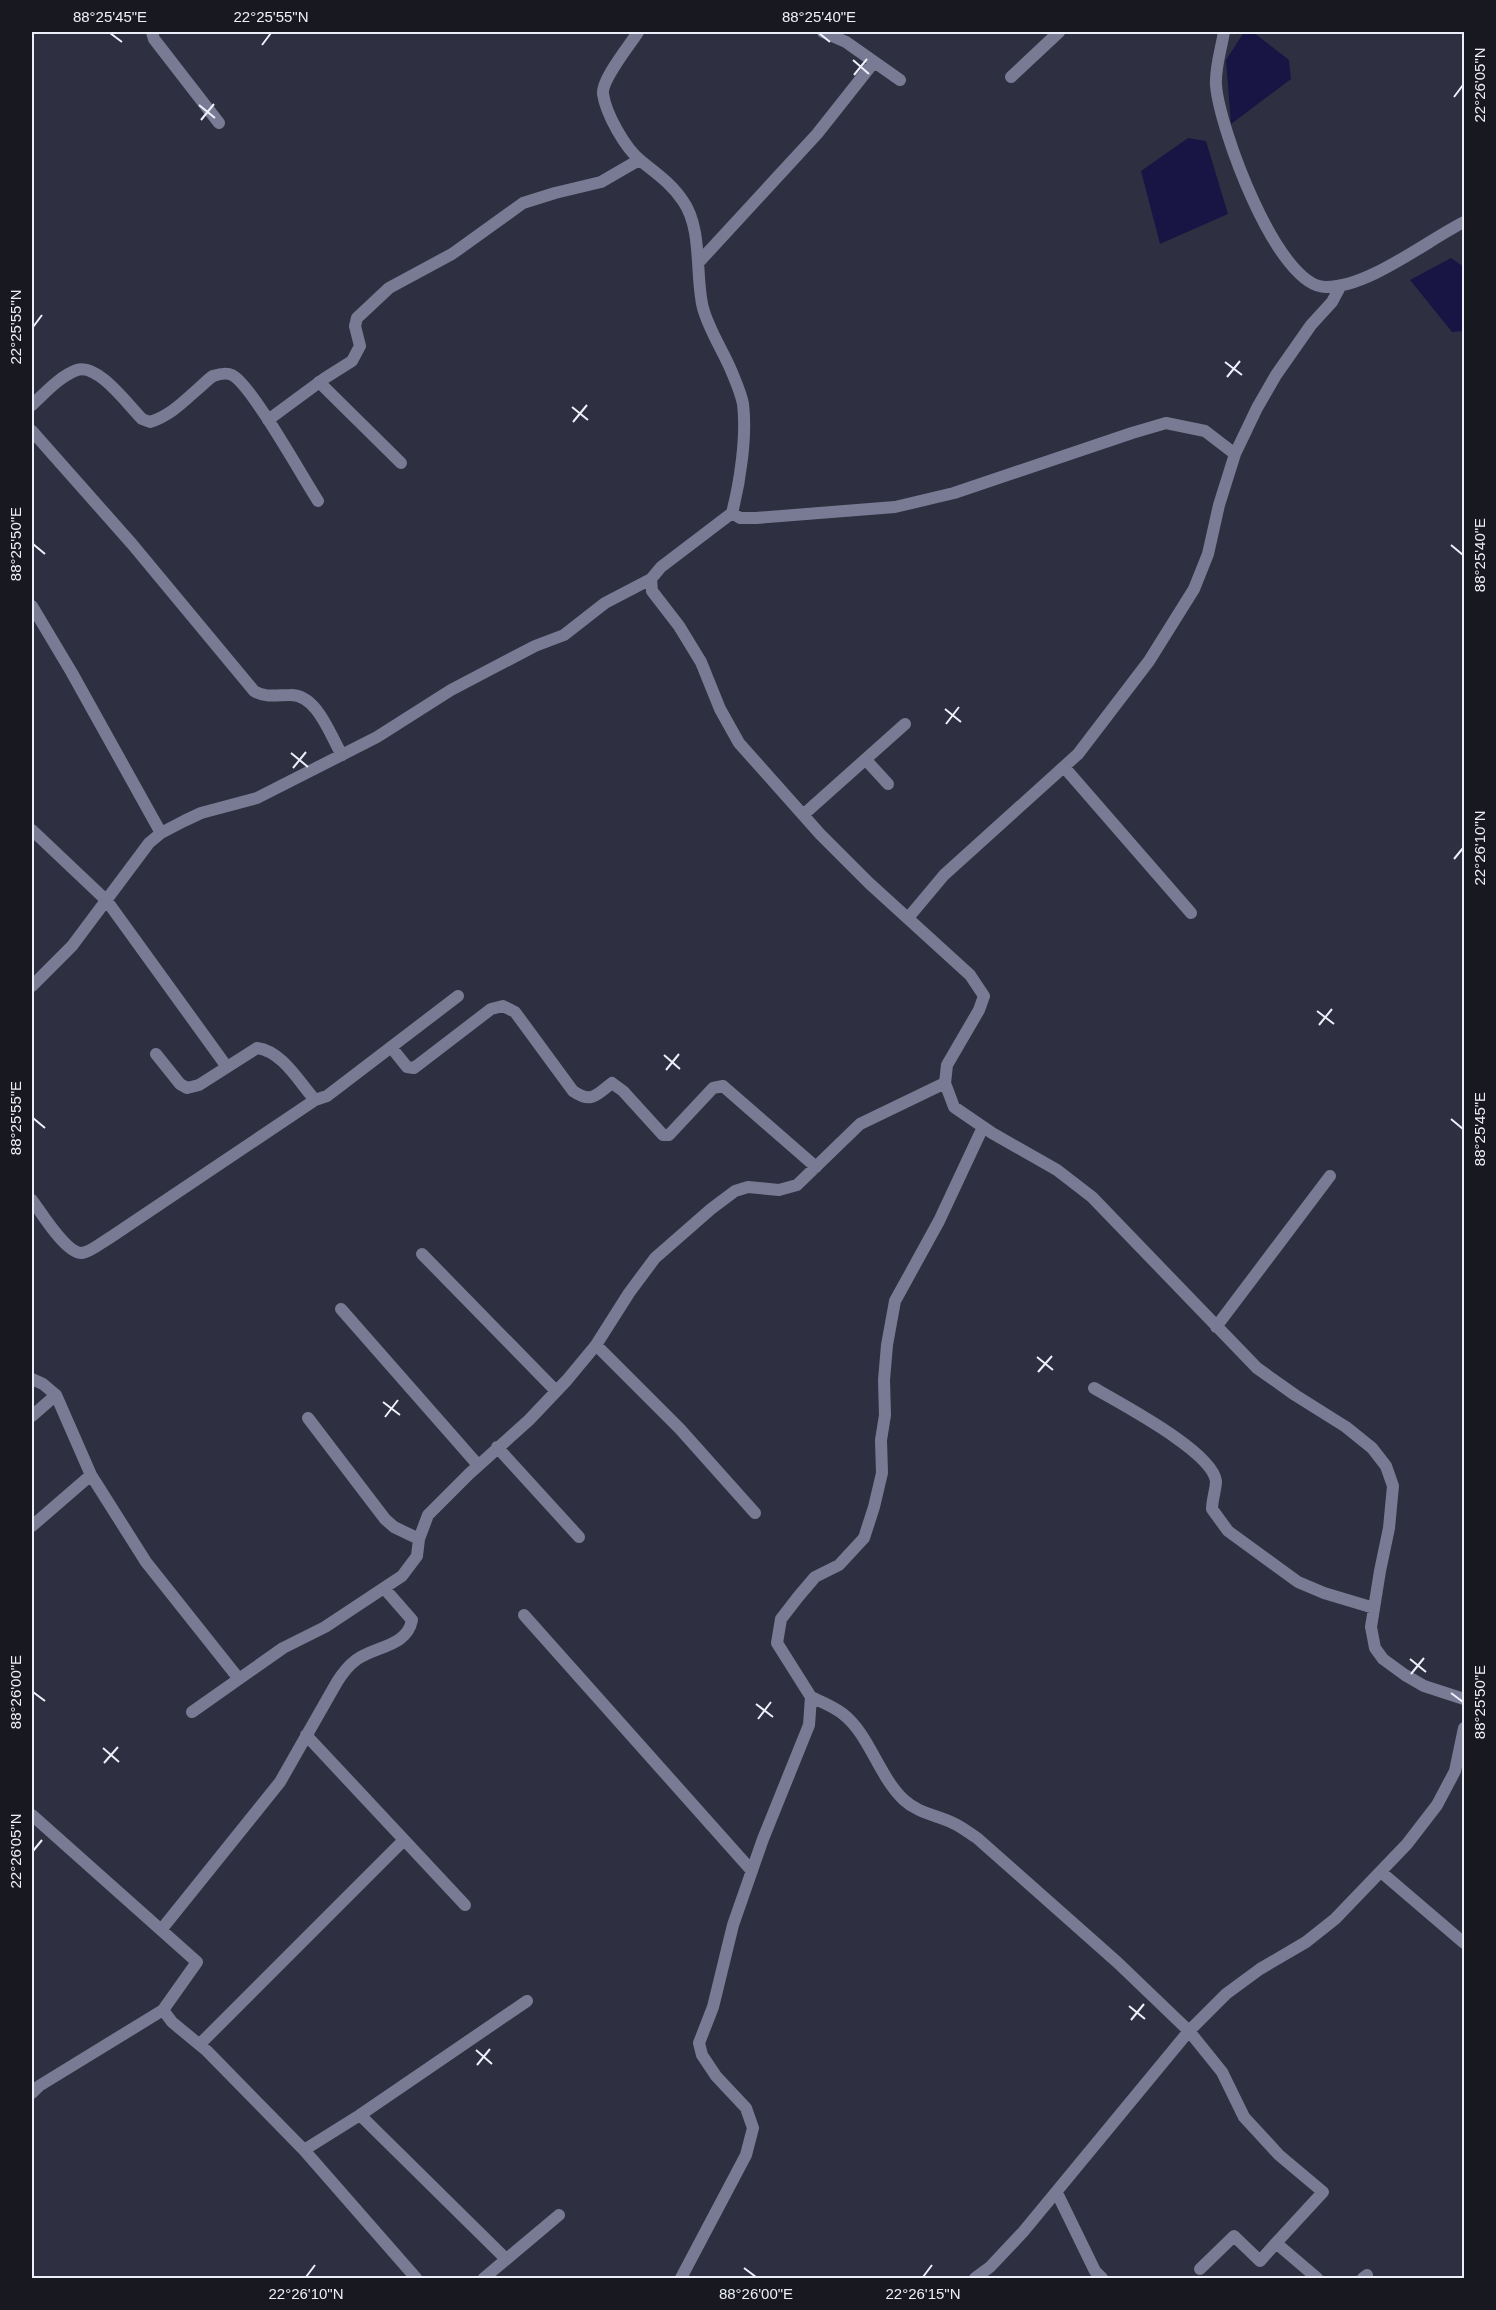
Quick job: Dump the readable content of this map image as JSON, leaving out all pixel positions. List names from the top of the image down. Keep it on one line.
{"coordinates":["88°25'45\"E","22°25'55\"N","88°25'40\"E","22°26'05\"N","88°25'50\"E","22°26'10\"N","88°25'55\"E","88°26'00\"E","22°26'15\"N"]}
